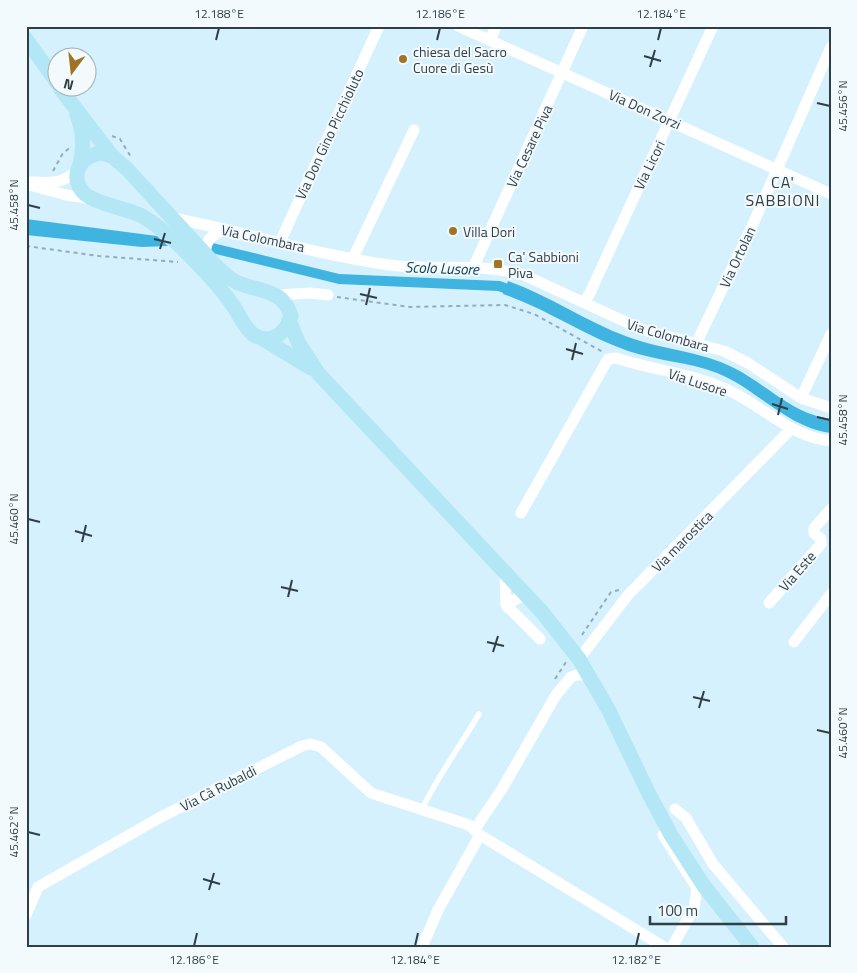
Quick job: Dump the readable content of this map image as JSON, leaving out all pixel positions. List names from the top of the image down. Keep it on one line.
{"streets":{"street":["Via Don Zorzi","Via Don Gino Picchioluto","Via Cesare Piva","Via Licori","Via Colombara","Via Ortolan","Via Lusore","Via marostica","Via Este","Via Cà Rubaldi"]},"crossings":[["Via Don Zorzi","Via Cesare Piva"],["Via Don Zorzi","Via Licori"],["Via Don Zorzi","Via Ortolan"],["Via Don Gino Picchioluto","Via Colombara"],["Via Cesare Piva","Via Colombara"],["Via Licori","Via Colombara"],["Via Colombara","Via Ortolan"],["Via Lusore","Via marostica"]],"districts":["CA' SABBIONI"],"water":["Scolo Lusore"],"places":{"other":["chiesa del Sacro Cuore di Gesù","Villa Dori"],"transit":["Ca' Sabbioni Piva"]},"scale_bar":"100 m","north":"bottom","coordinates":["12.188°E","12.186°E","12.184°E","45.456°N","45.458°N","45.460°N","45.462°N","12.182°E"]}
